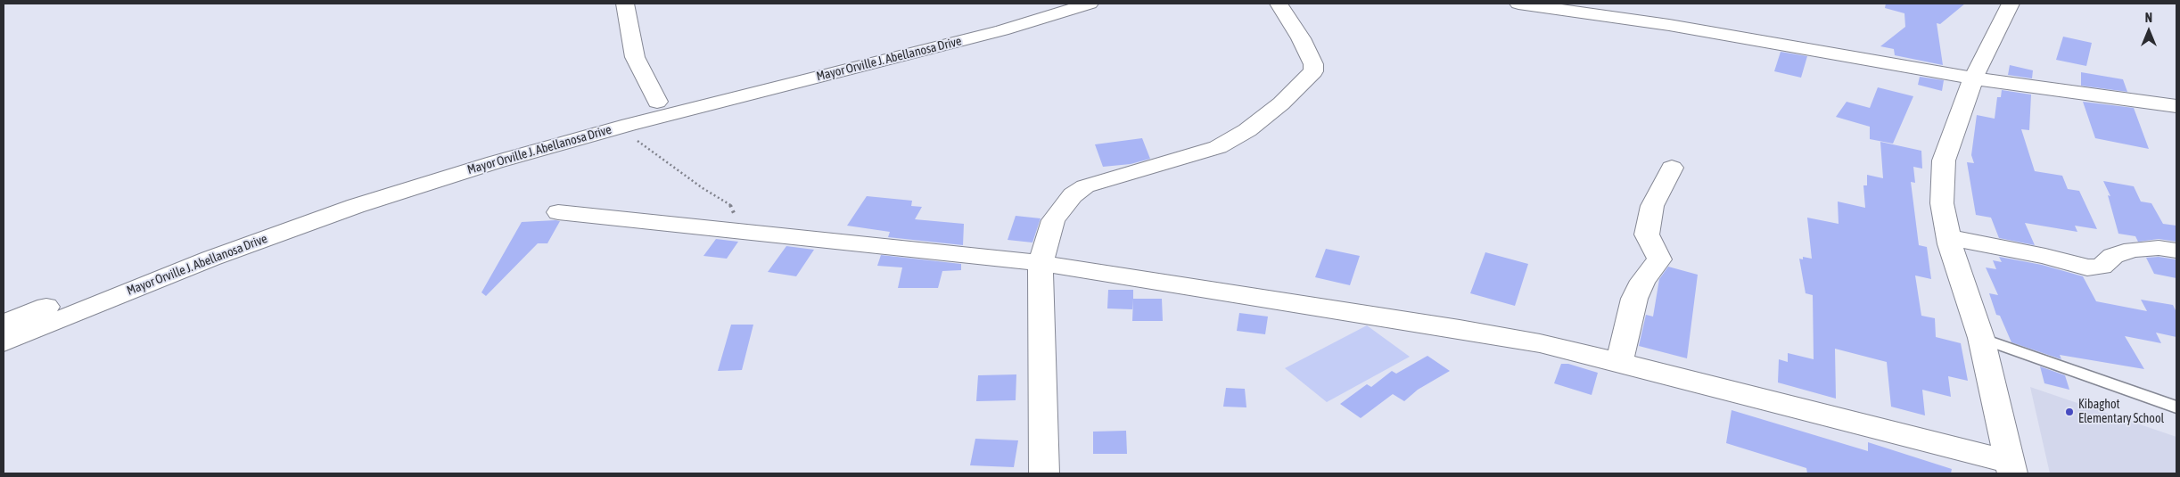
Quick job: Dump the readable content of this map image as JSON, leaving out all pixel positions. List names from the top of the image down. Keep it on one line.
{"streets":{"street":["Mayor Orville J. Abellanosa Drive"]},"places":["Kibaghot Elementary School"],"north":"top"}
